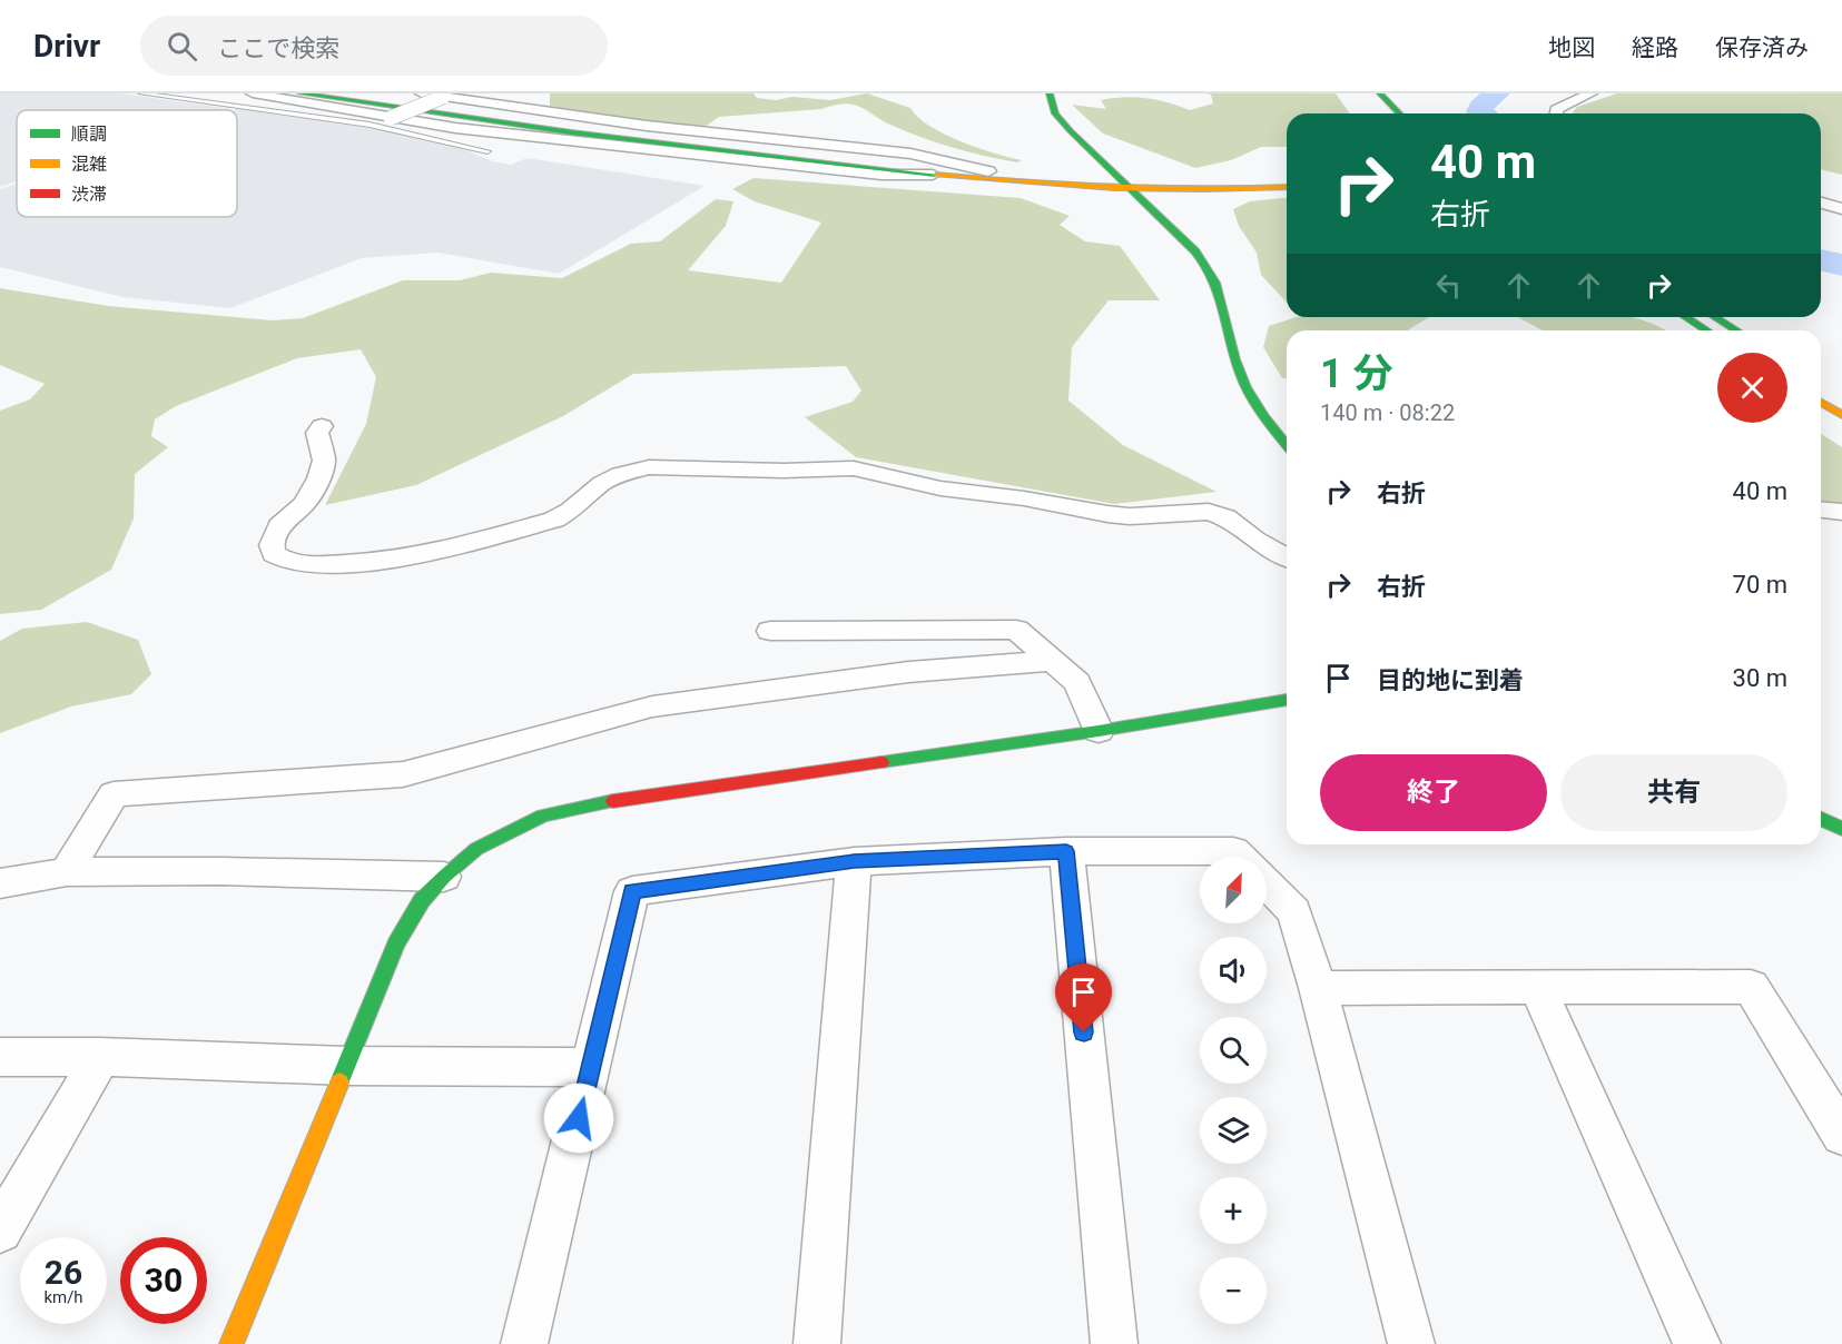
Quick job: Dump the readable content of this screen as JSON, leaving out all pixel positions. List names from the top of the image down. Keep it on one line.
{"legend":["順調","混雑","渋滞"],"north":"top right","page":{"header":"Drivr","search":"ここで検索","nav":["地図","経路","保存済み"],"turn":["40 m","右折"],"heading":["1 分","140 m · 08:22"],"list":[{"name":"右折","value":"40 m"},{"name":"右折","value":"70 m"},{"name":"目的地に到着","value":"30 m"}],"buttons":["終了","共有"],"map_buttons":["+","−"],"speed":"26 km/h","limit":"30"}}
